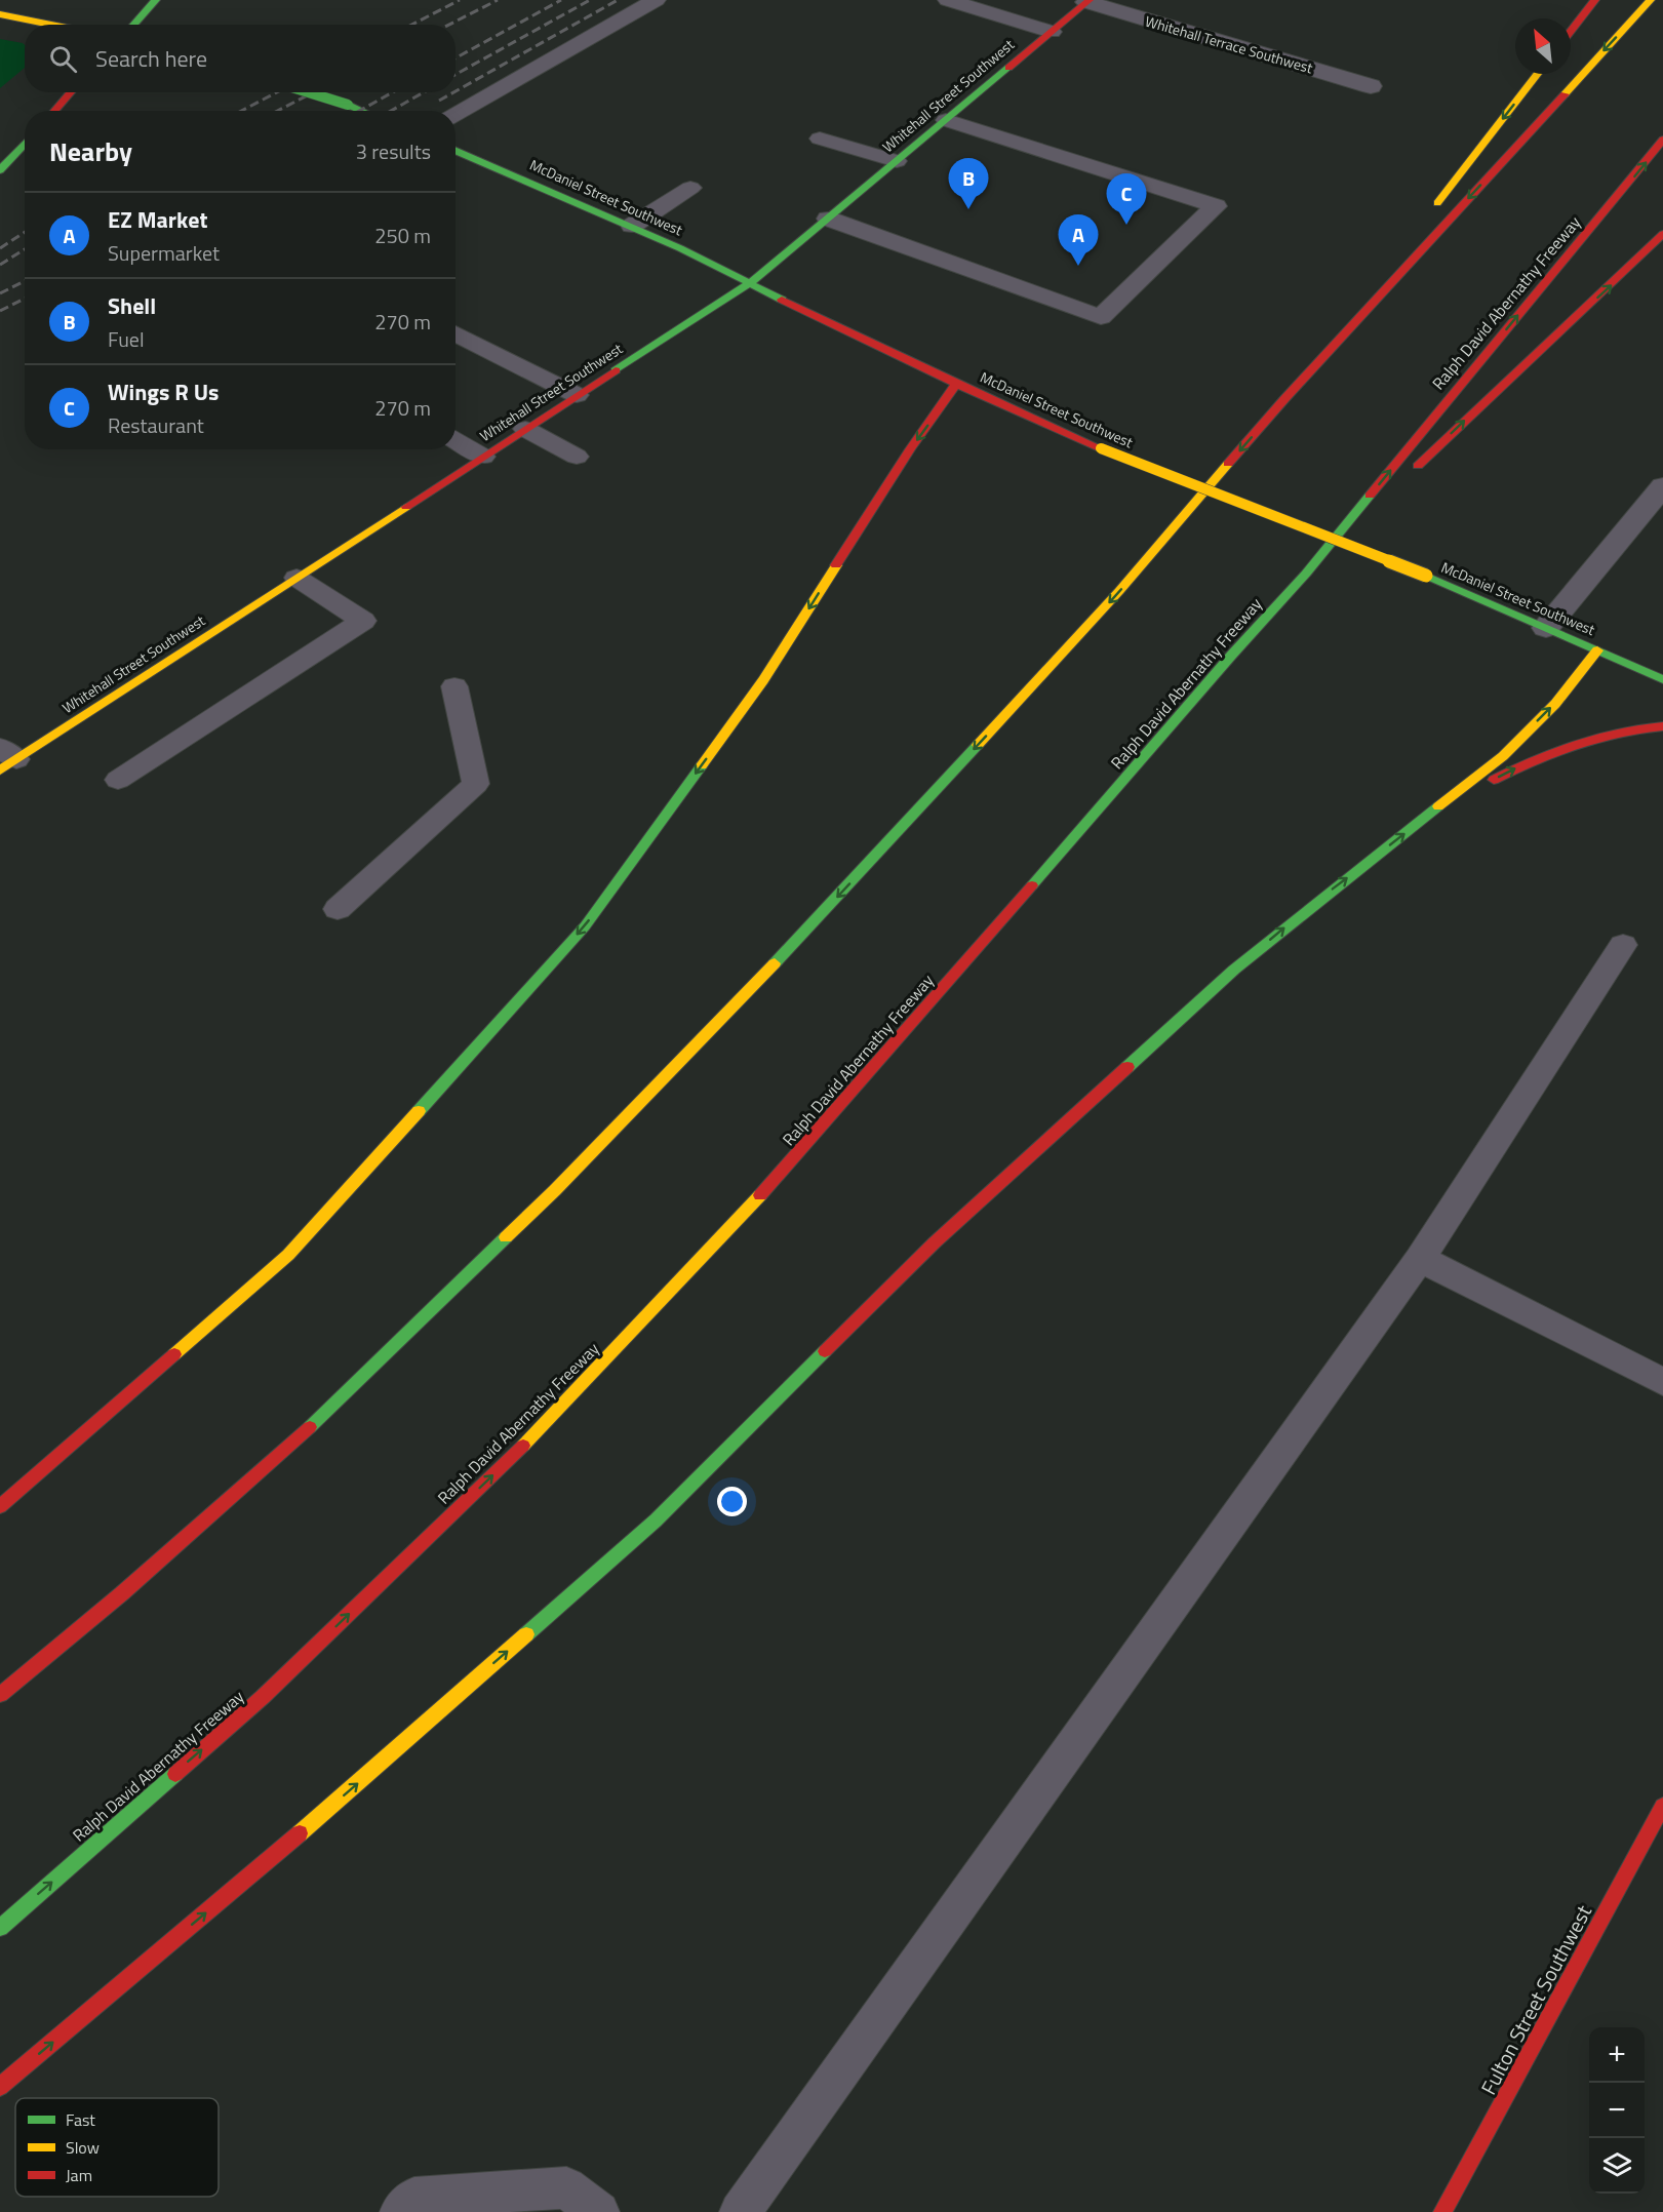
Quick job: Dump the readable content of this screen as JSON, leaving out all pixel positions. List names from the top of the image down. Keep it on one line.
{"streets":{"main road":["Whitehall Street Southwest","McDaniel Street Southwest","Ralph David Abernathy Freeway","Fulton Street Southwest"],"street":["Whitehall Terrace Southwest"]},"crossings":[["Whitehall Terrace Southwest","Whitehall Street Southwest"],["Whitehall Street Southwest","McDaniel Street Southwest"]],"legend":["Fast","Slow","Jam"],"north":"top left","page":{"search":"Search here","heading":["Nearby","3 results"],"pins":["B","C","A"],"list":[{"mark":"A","name":"EZ Market","note":"Supermarket","value":"250 m"},{"mark":"B","name":"Shell","note":"Fuel","value":"270 m"},{"mark":"C","name":"Wings R Us","note":"Restaurant","value":"270 m"}],"map_buttons":["+","−"]}}
